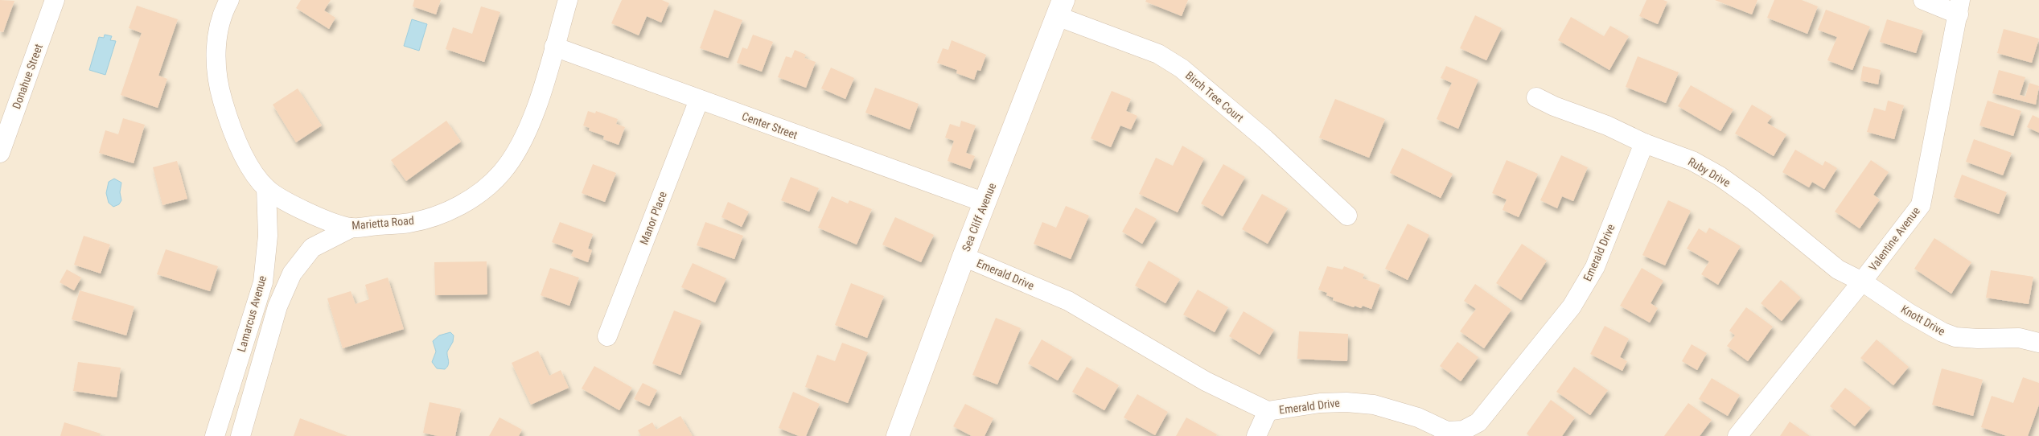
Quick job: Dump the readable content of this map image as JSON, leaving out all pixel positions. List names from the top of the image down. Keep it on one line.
{"streets":{"street":["Donahue Street","Birch Tree Court","Center Street","Ruby Drive","Sea Cliff Avenue","Manor Place","Marietta Road","Valentine Avenue","Emerald Drive","Lamarcus Avenue","Knott Drive"]},"crossings":[["Birch Tree Court","Sea Cliff Avenue"],["Center Street","Sea Cliff Avenue"],["Center Street","Manor Place"],["Center Street","Marietta Road"],["Ruby Drive","Valentine Avenue"],["Ruby Drive","Emerald Drive"],["Ruby Drive","Knott Drive"],["Sea Cliff Avenue","Emerald Drive"],["Marietta Road","Lamarcus Avenue"],["Valentine Avenue","Knott Drive"]]}
